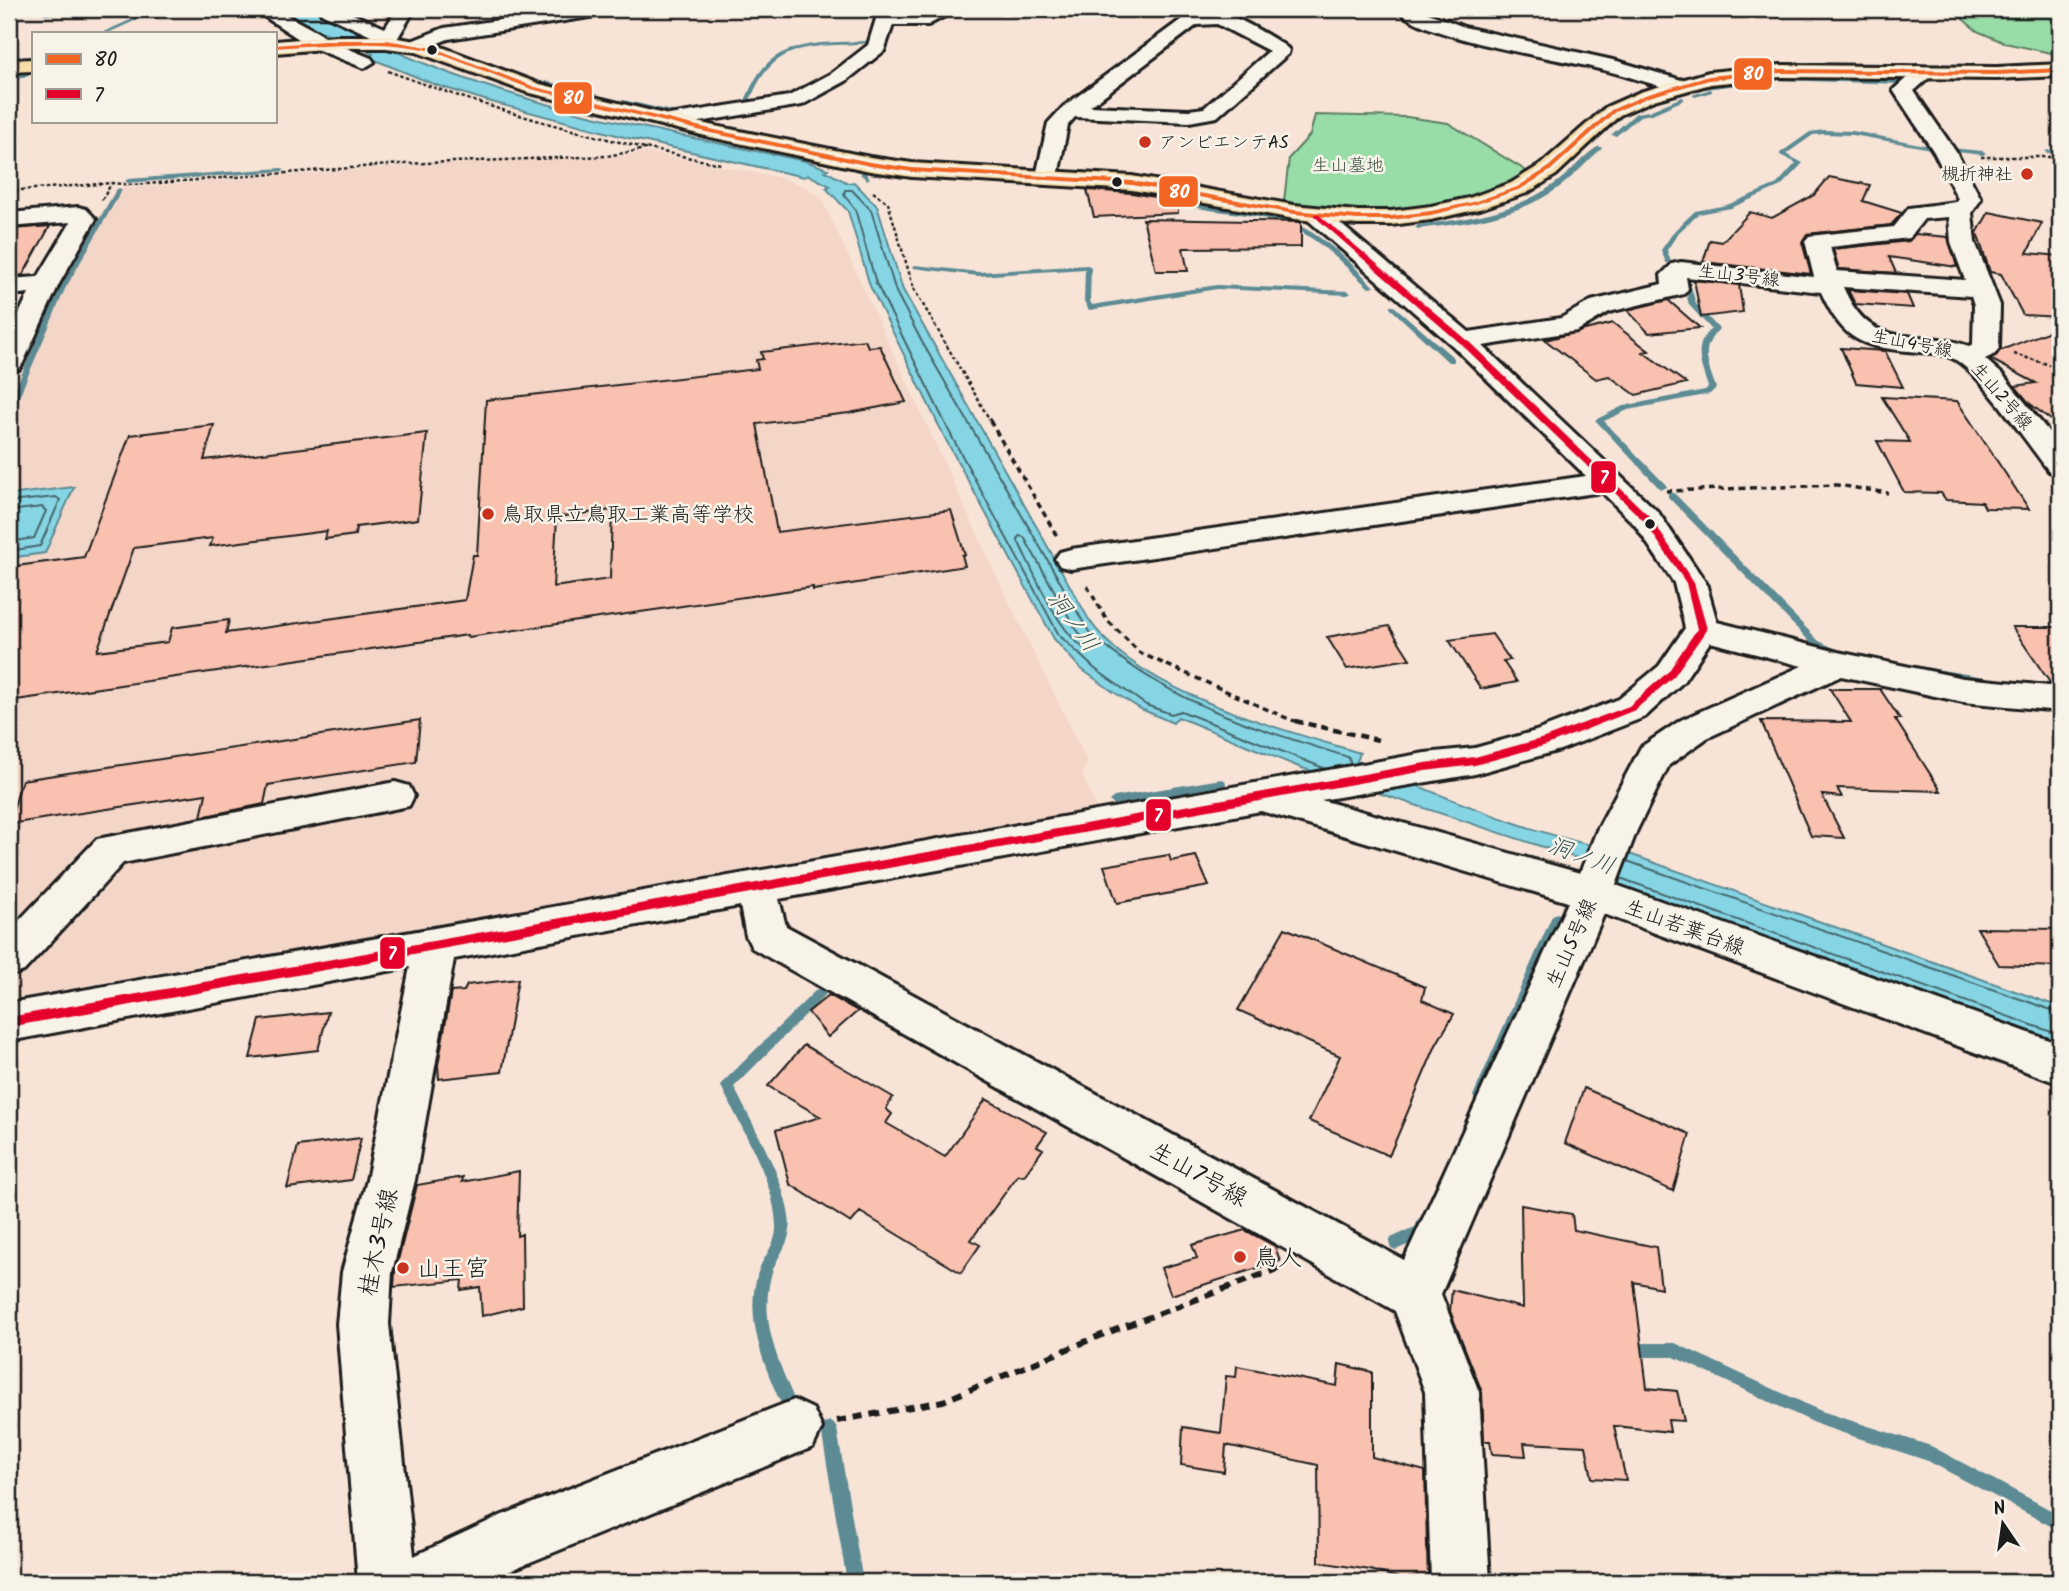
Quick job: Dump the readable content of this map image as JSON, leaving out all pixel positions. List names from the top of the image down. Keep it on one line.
{"streets":{"street":["生山3号線","生山4号線","生山2号線","生山若葉台線","生山5号線","生山7号線","桂木3号線"]},"crossings":[["生山3号線","生山4号線"],["生山4号線","生山2号線"],["生山若葉台線","生山5号線"],["生山5号線","生山7号線"]],"water":["洞ノ川"],"parks":["生山墓地"],"places":["アンビエンテAS","槻折神社","鳥取県立鳥取工業高等学校","鳥人","山王宮"],"lines":["transit line 80","transit line 7"],"legend":["80","7"],"north":"top"}
